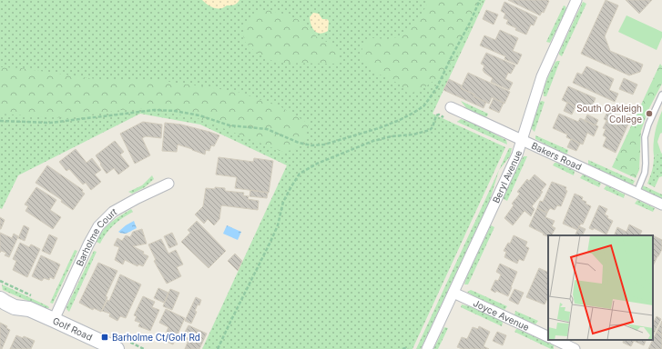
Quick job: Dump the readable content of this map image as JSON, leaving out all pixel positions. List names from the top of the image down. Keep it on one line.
{"streets":{"street":["Bakers Road","Beryl Avenue","Barholme Court","Joyce Avenue","Golf Road"]},"crossings":[["Bakers Road","Beryl Avenue"],["Beryl Avenue","Joyce Avenue"],["Barholme Court","Golf Road"]],"places":{"other":["South Oakleigh College"],"transit":["Barholme Ct/Golf Rd"]}}
